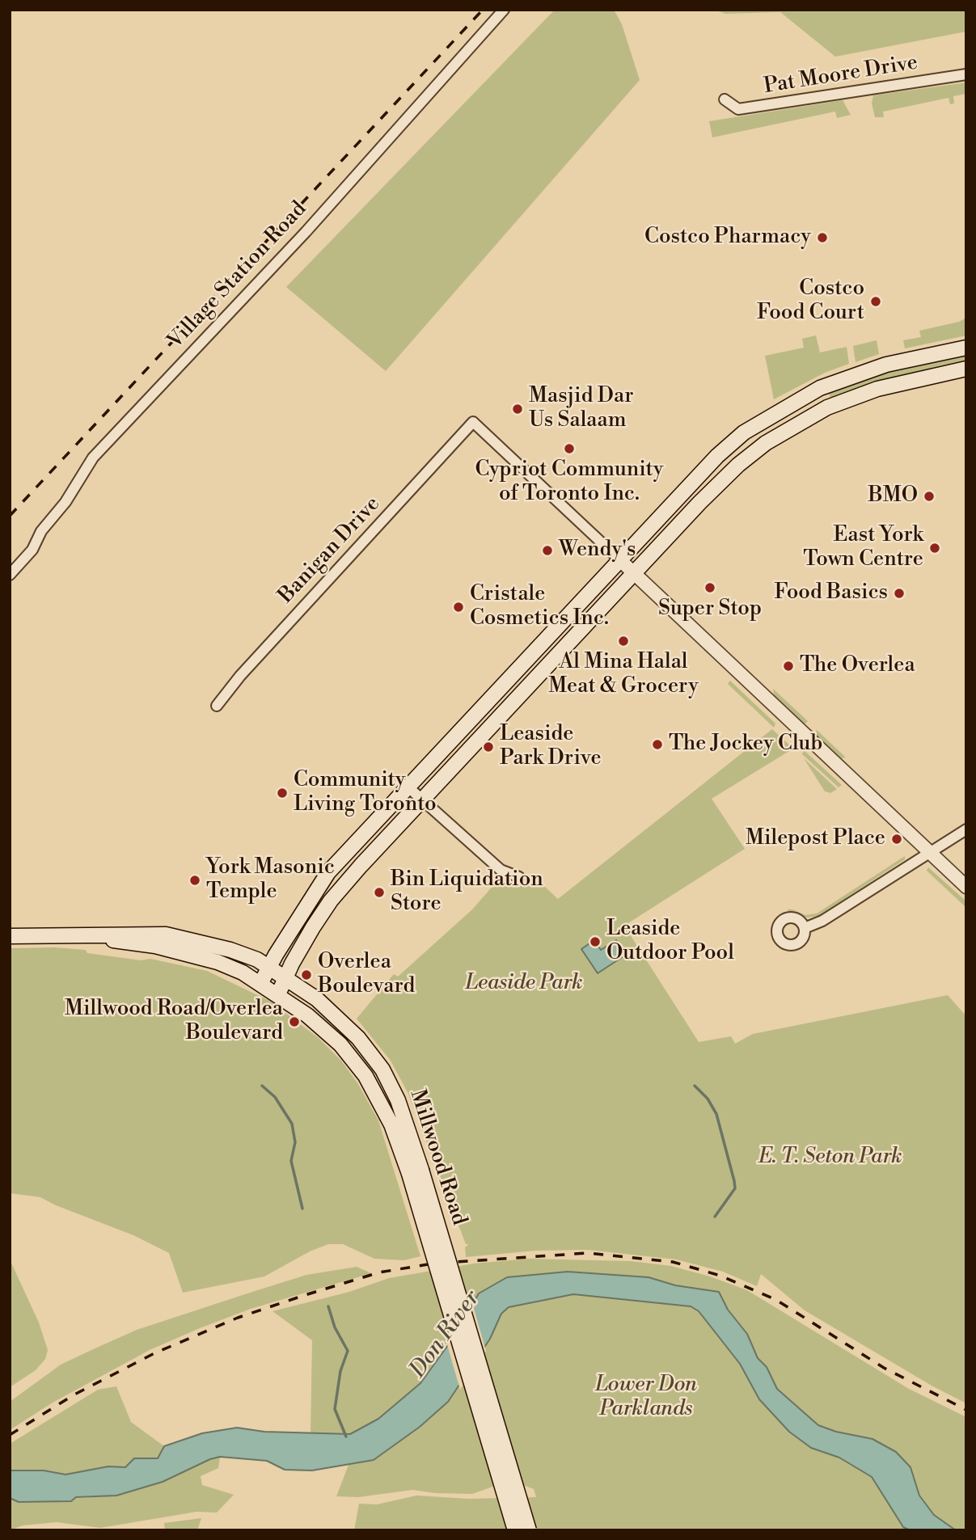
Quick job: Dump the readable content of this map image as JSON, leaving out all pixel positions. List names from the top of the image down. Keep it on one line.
{"streets":{"main road":["Millwood Road"],"street":["Pat Moore Drive","Village Station Road","Banigan Drive"]},"water":["Don River"],"parks":["Leaside Park","E. T. Seton Park","Lower Don Parklands"],"places":["Costco Pharmacy","Costco Food Court","Masjid Dar Us Salaam","Cypriot Community of Toronto Inc.","BMO","East York Town Centre","Wendy's","Super Stop","Food Basics","Cristale Cosmetics Inc.","Al Mina Halal Meat & Grocery","The Overlea","The Jockey Club","Leaside Park Drive","Community Living Toronto","Milepost Place","York Masonic Temple","Bin Liquidation Store","Leaside Outdoor Pool","Overlea Boulevard","Millwood Road/Overlea Boulevard"]}
